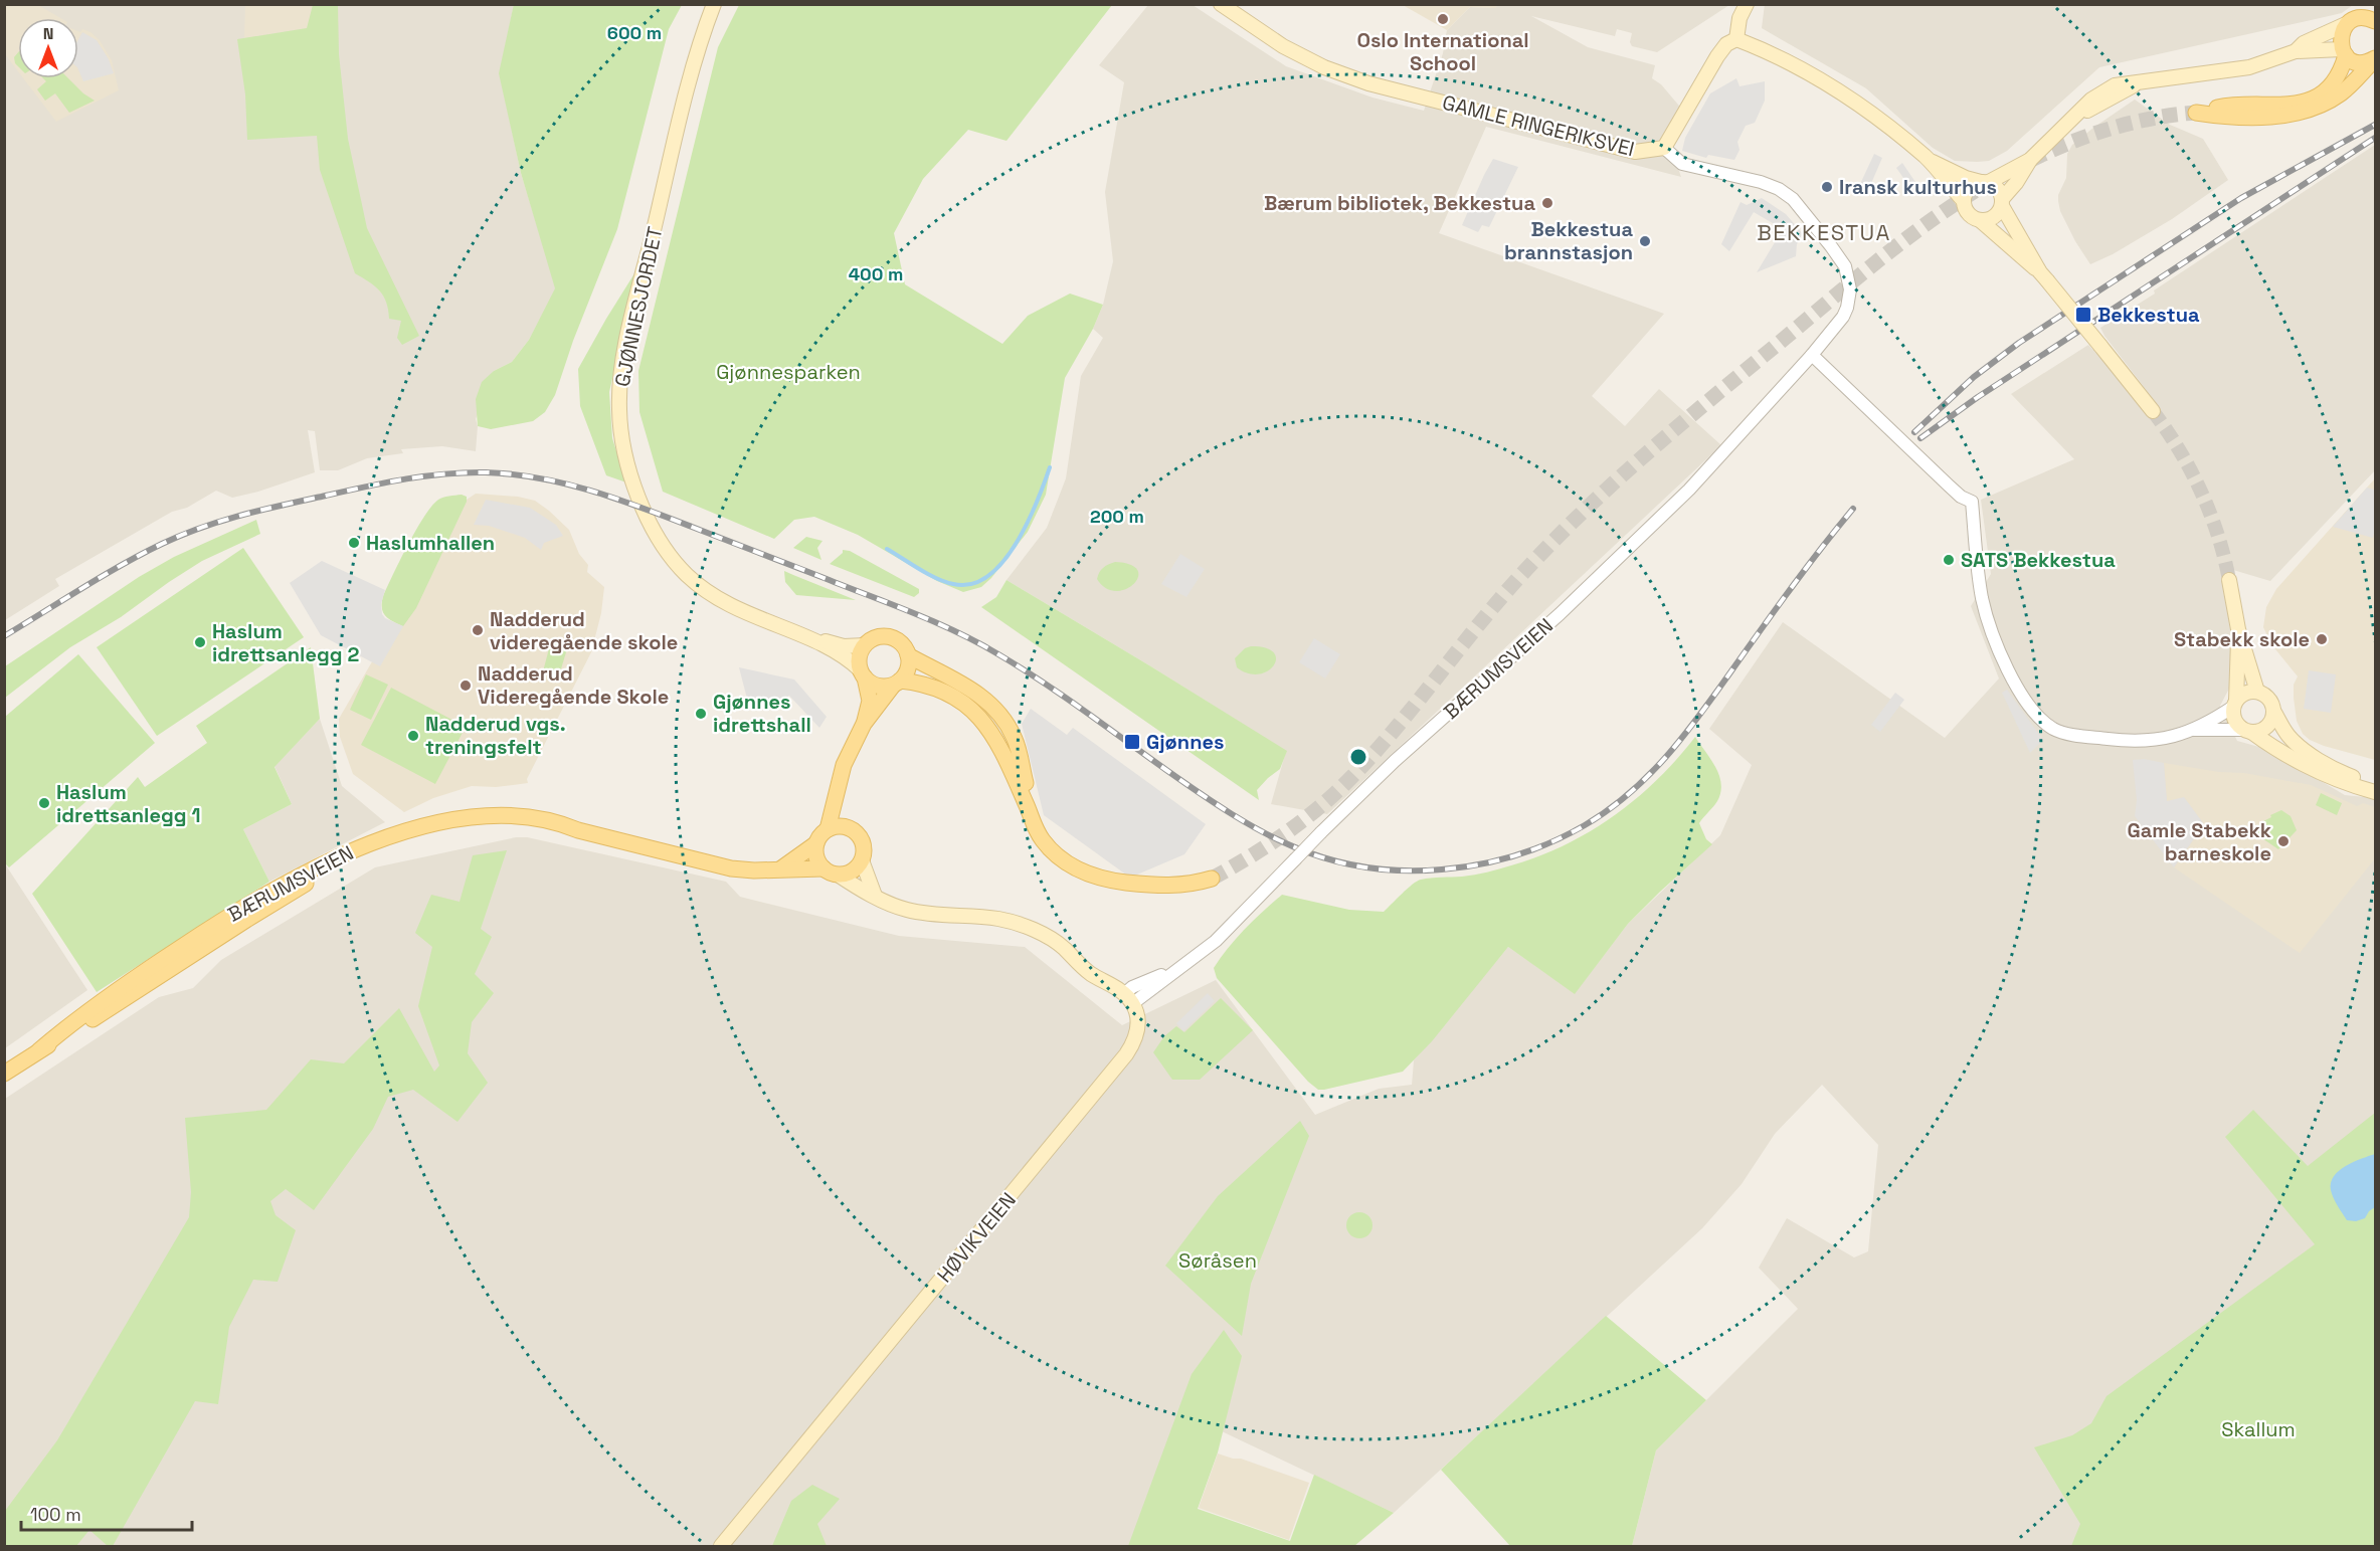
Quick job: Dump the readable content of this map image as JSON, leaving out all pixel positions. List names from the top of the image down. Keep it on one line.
{"streets":{"main road":["GAMLE RINGERIKSVEI","GJØNNESJORDET","BÆRUMSVEIEN","HØVIKVEIEN"]},"crossings":[["GAMLE RINGERIKSVEI","BÆRUMSVEIEN"],["BÆRUMSVEIEN","HØVIKVEIEN"]],"districts":["BEKKESTUA"],"parks":["Gjønnesparken","Søråsen","Skallum"],"places":{"other":["Oslo International School","Iransk kulturhus","Bærum bibliotek, Bekkestua","Bekkestua brannstasjon","Haslumhallen","SATS Bekkestua","Nadderud videregående skole","Stabekk skole","Haslum idrettsanlegg 2","Nadderud Videregående Skole","Gjønnes idrettshall","Nadderud vgs. treningsfelt","Haslum idrettsanlegg 1","Gamle Stabekk barneskole"],"transit":["Bekkestua","Gjønnes"]},"scale_bar":"100 m","north":"top","rings":["600 m","400 m","200 m"]}
